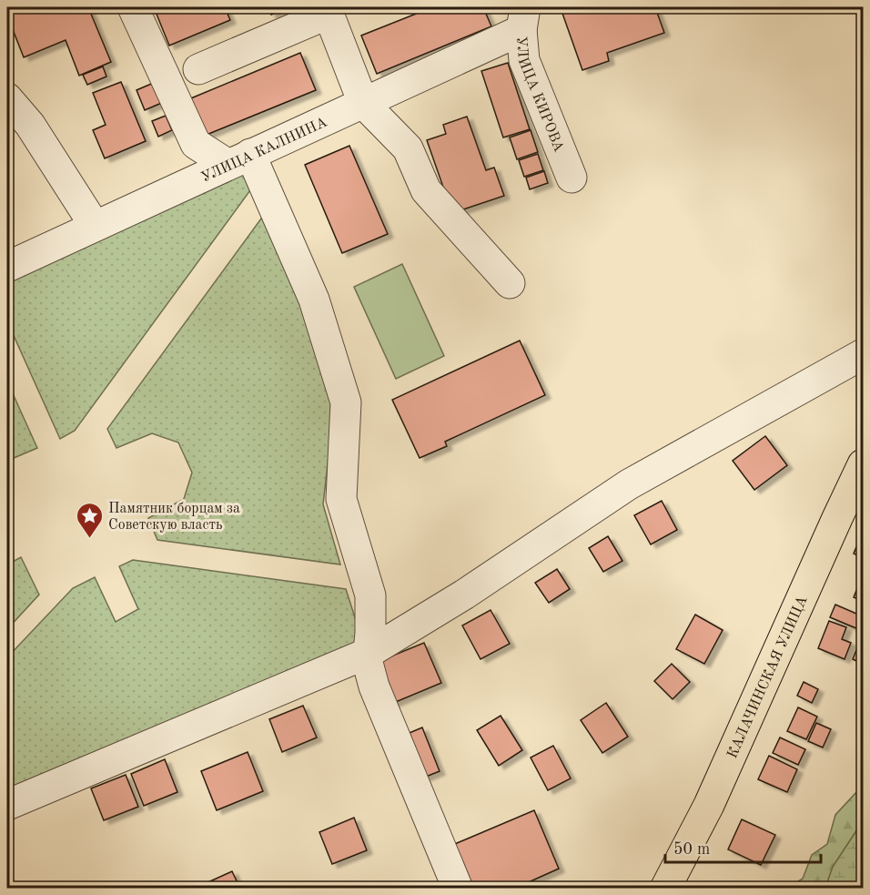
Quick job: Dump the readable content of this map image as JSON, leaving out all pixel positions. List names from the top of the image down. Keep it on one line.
{"streets":{"main road":["КАЛАЧИНСКАЯ УЛИЦА"],"street":["УЛИЦА КИРОВА","УЛИЦА КАЛНИНА"]},"crossings":[["УЛИЦА КИРОВА","УЛИЦА КАЛНИНА"]],"places":{"place":["Памятник борцам за Советскую власть"]},"scale_bar":"50 m"}
